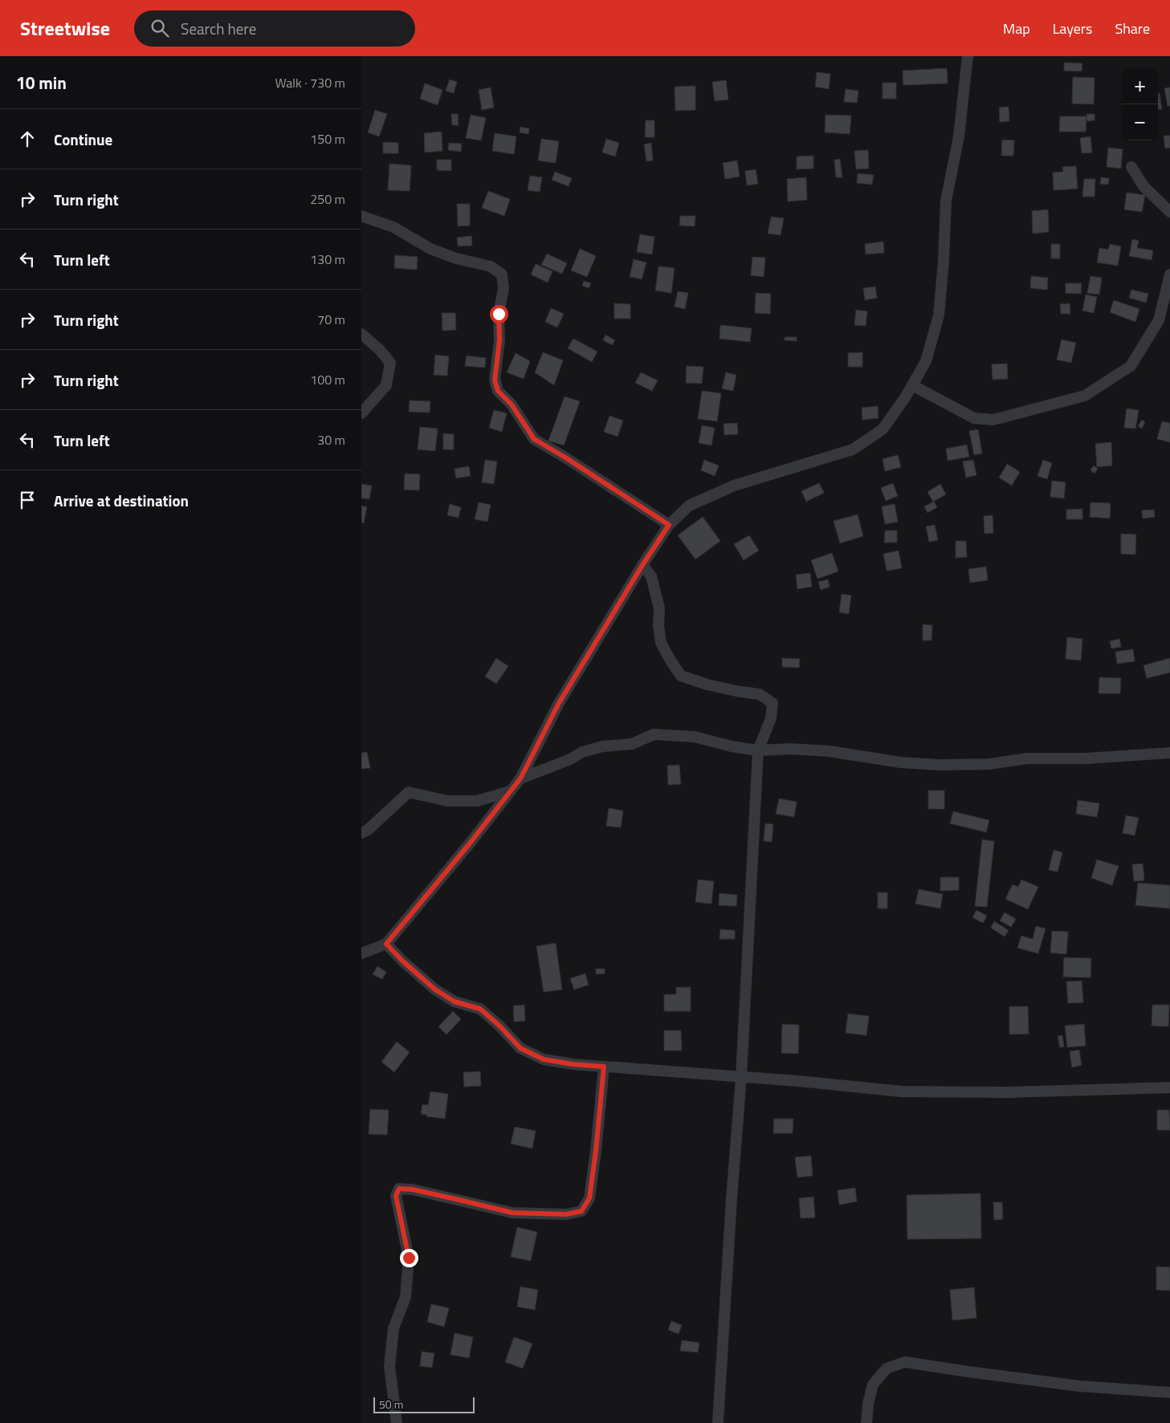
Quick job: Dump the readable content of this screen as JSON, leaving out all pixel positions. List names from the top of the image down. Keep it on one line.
{"scale_bar":"50 m","page":{"header":"Streetwise","search":"Search here","nav":["Map","Layers","Share"],"heading":["10 min","Walk · 730 m"],"map_buttons":["+","−"],"list":[["Continue","150 m"],["Turn right","250 m"],["Turn left","130 m"],["Turn right","70 m"],["Turn right","100 m"],["Turn left","30 m"],"Arrive at destination"],"scale":"50 m"}}
